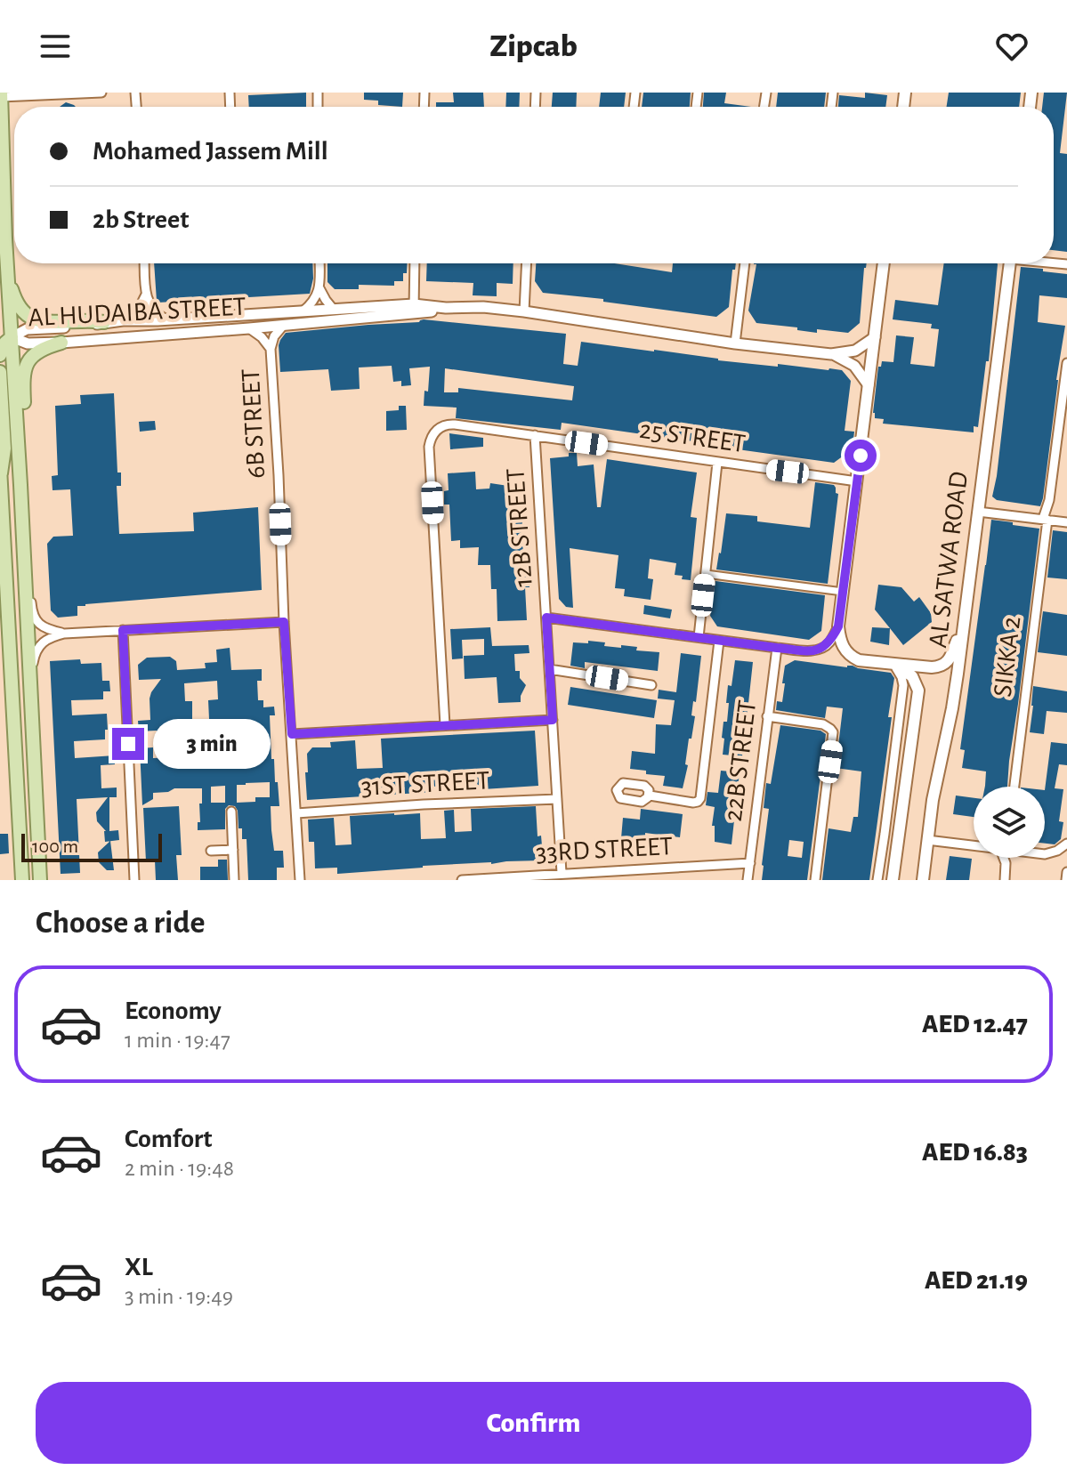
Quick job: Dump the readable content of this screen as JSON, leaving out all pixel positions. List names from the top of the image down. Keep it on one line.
{"streets":{"main road":["AL SATWA ROAD"],"street":["AL HUDAIBA STREET","6B STREET","25 STREET","12B STREET","SIKKA 2","22B STREET","31ST STREET","33RD STREET"]},"crossings":[["AL HUDAIBA STREET","6B STREET"],["6B STREET","31ST STREET"],["25 STREET","12B STREET"],["12B STREET","31ST STREET"],["12B STREET","33RD STREET"],["22B STREET","33RD STREET"]],"scale_bar":"100 m","page":{"header":"Zipcab","banner":["Mohamed Jassem Mill","2b Street"],"bubble":"3 min","scale":"100 m","heading":"Choose a ride","list":[{"name":"Economy","note":"1 min · 19:47","value":"AED 12.47"},{"name":"Comfort","note":"2 min · 19:48","value":"AED 16.83"},{"name":"XL","note":"3 min · 19:49","value":"AED 21.19"}],"buttons":"Confirm"}}
